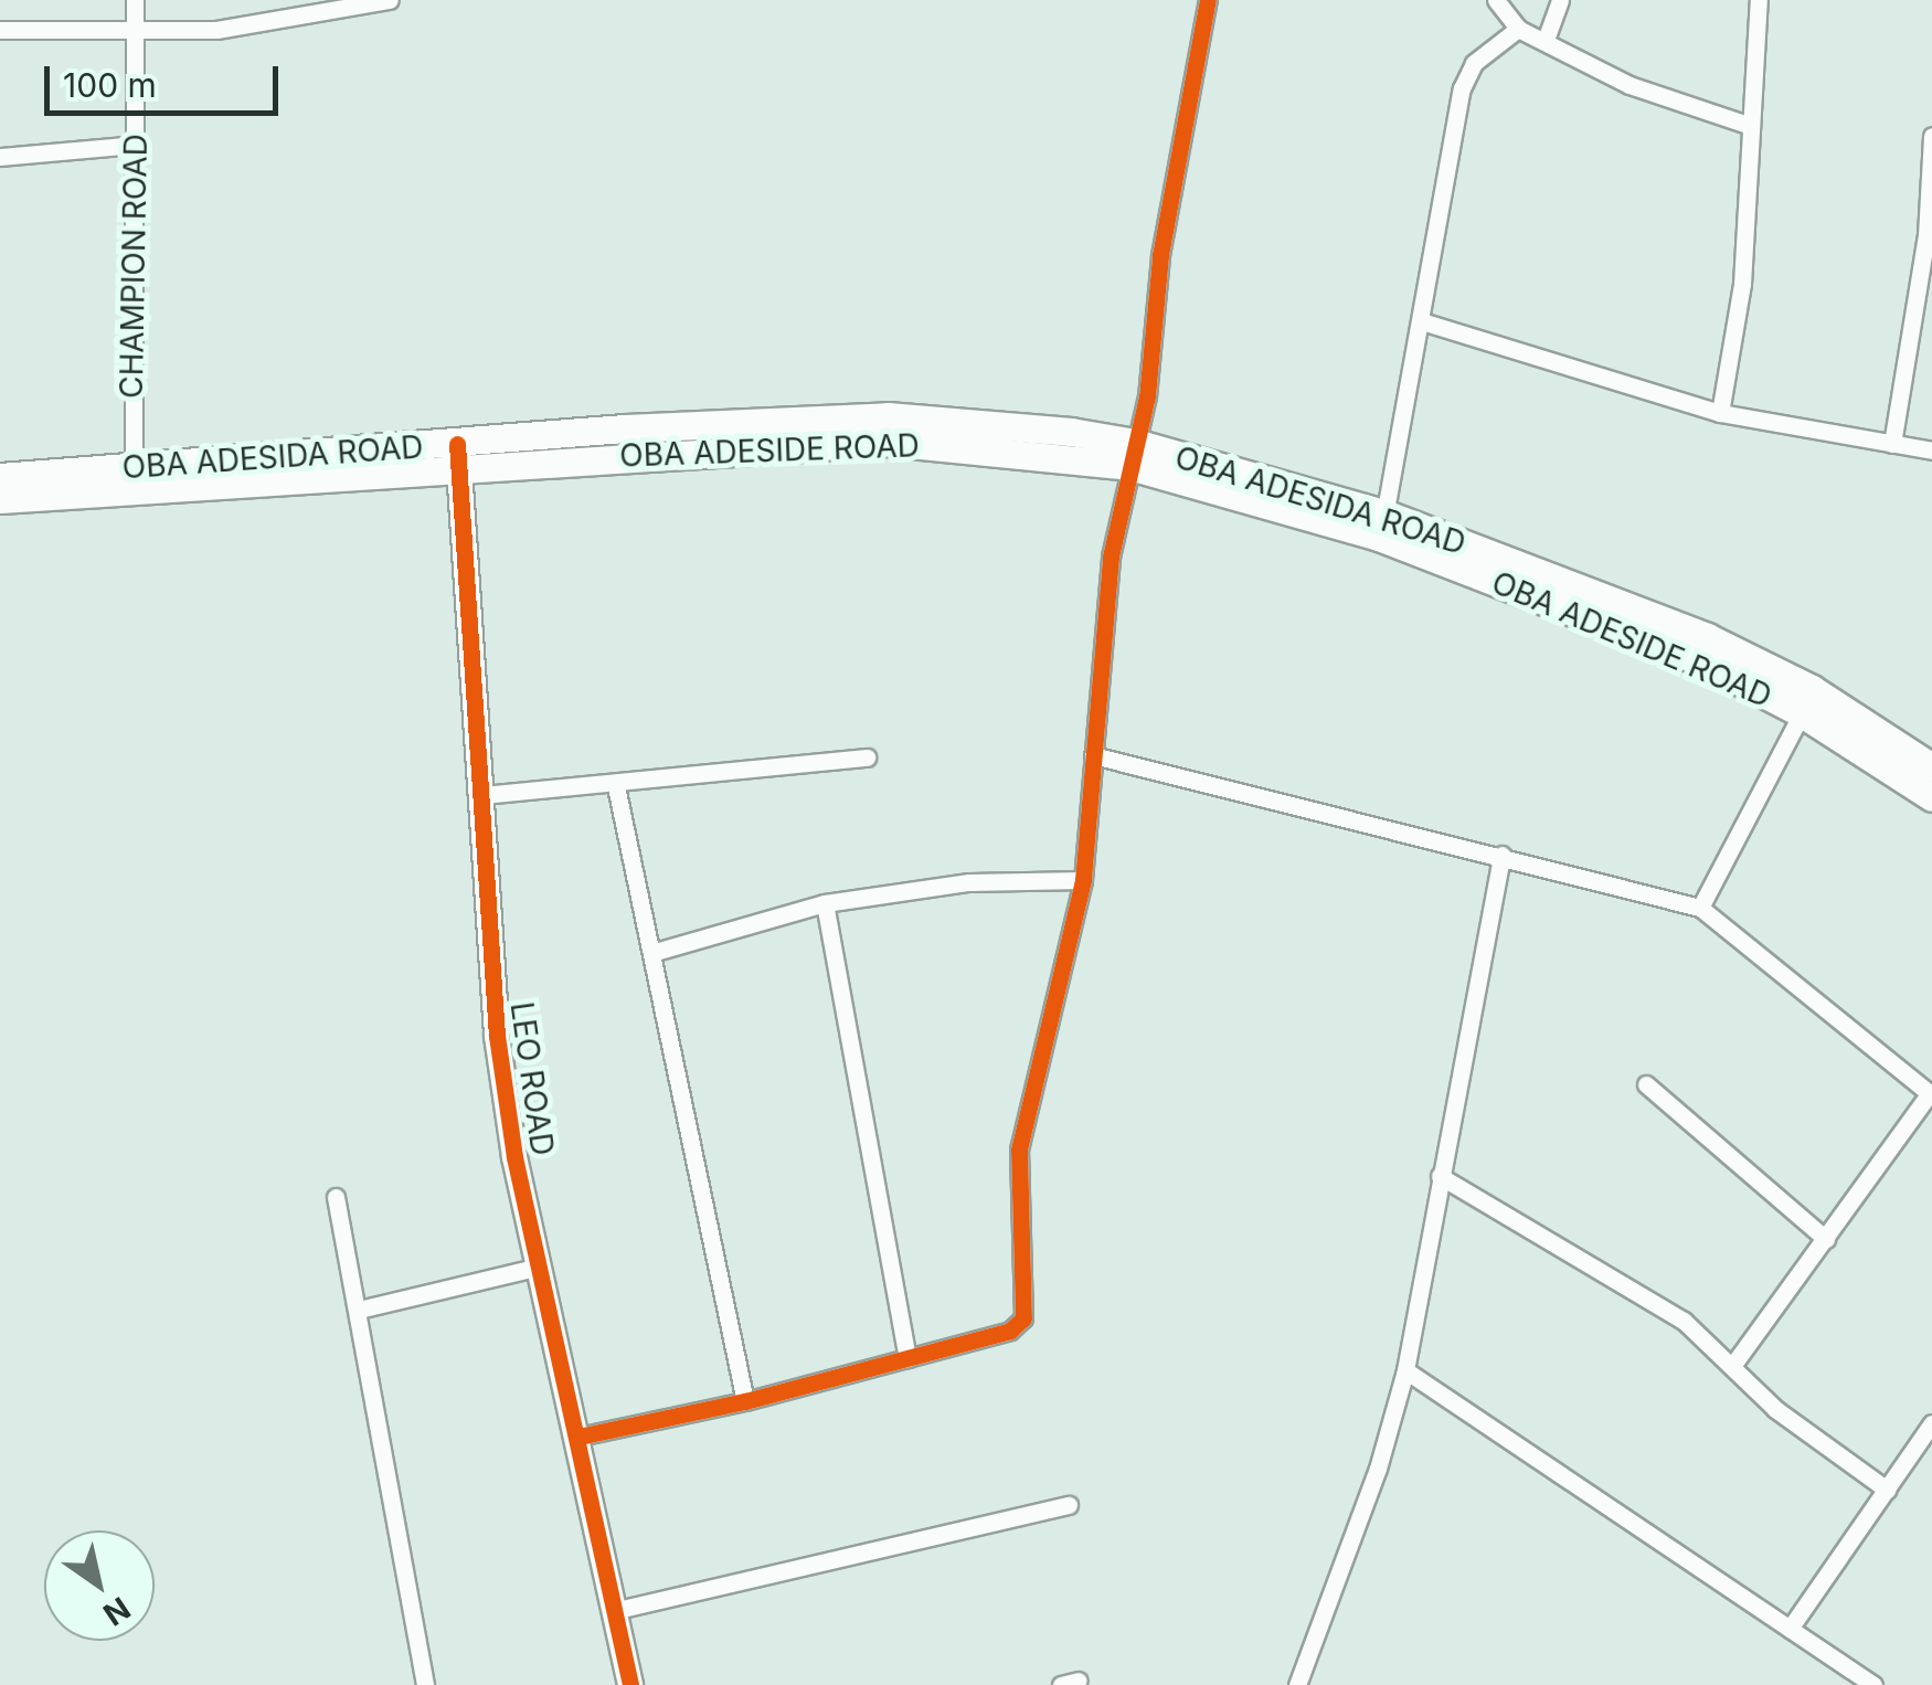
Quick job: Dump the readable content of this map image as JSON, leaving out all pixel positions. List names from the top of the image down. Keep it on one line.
{"streets":{"main road":["OBA ADESIDE ROAD","OBA ADESIDA ROAD"],"street":["CHAMPION ROAD","LEO ROAD"]},"crossings":[["CHAMPION ROAD","OBA ADESIDA ROAD"],["OBA ADESIDE ROAD","OBA ADESIDA ROAD"],["OBA ADESIDA ROAD","LEO ROAD"]],"scale_bar":"100 m","north":"bottom right"}
